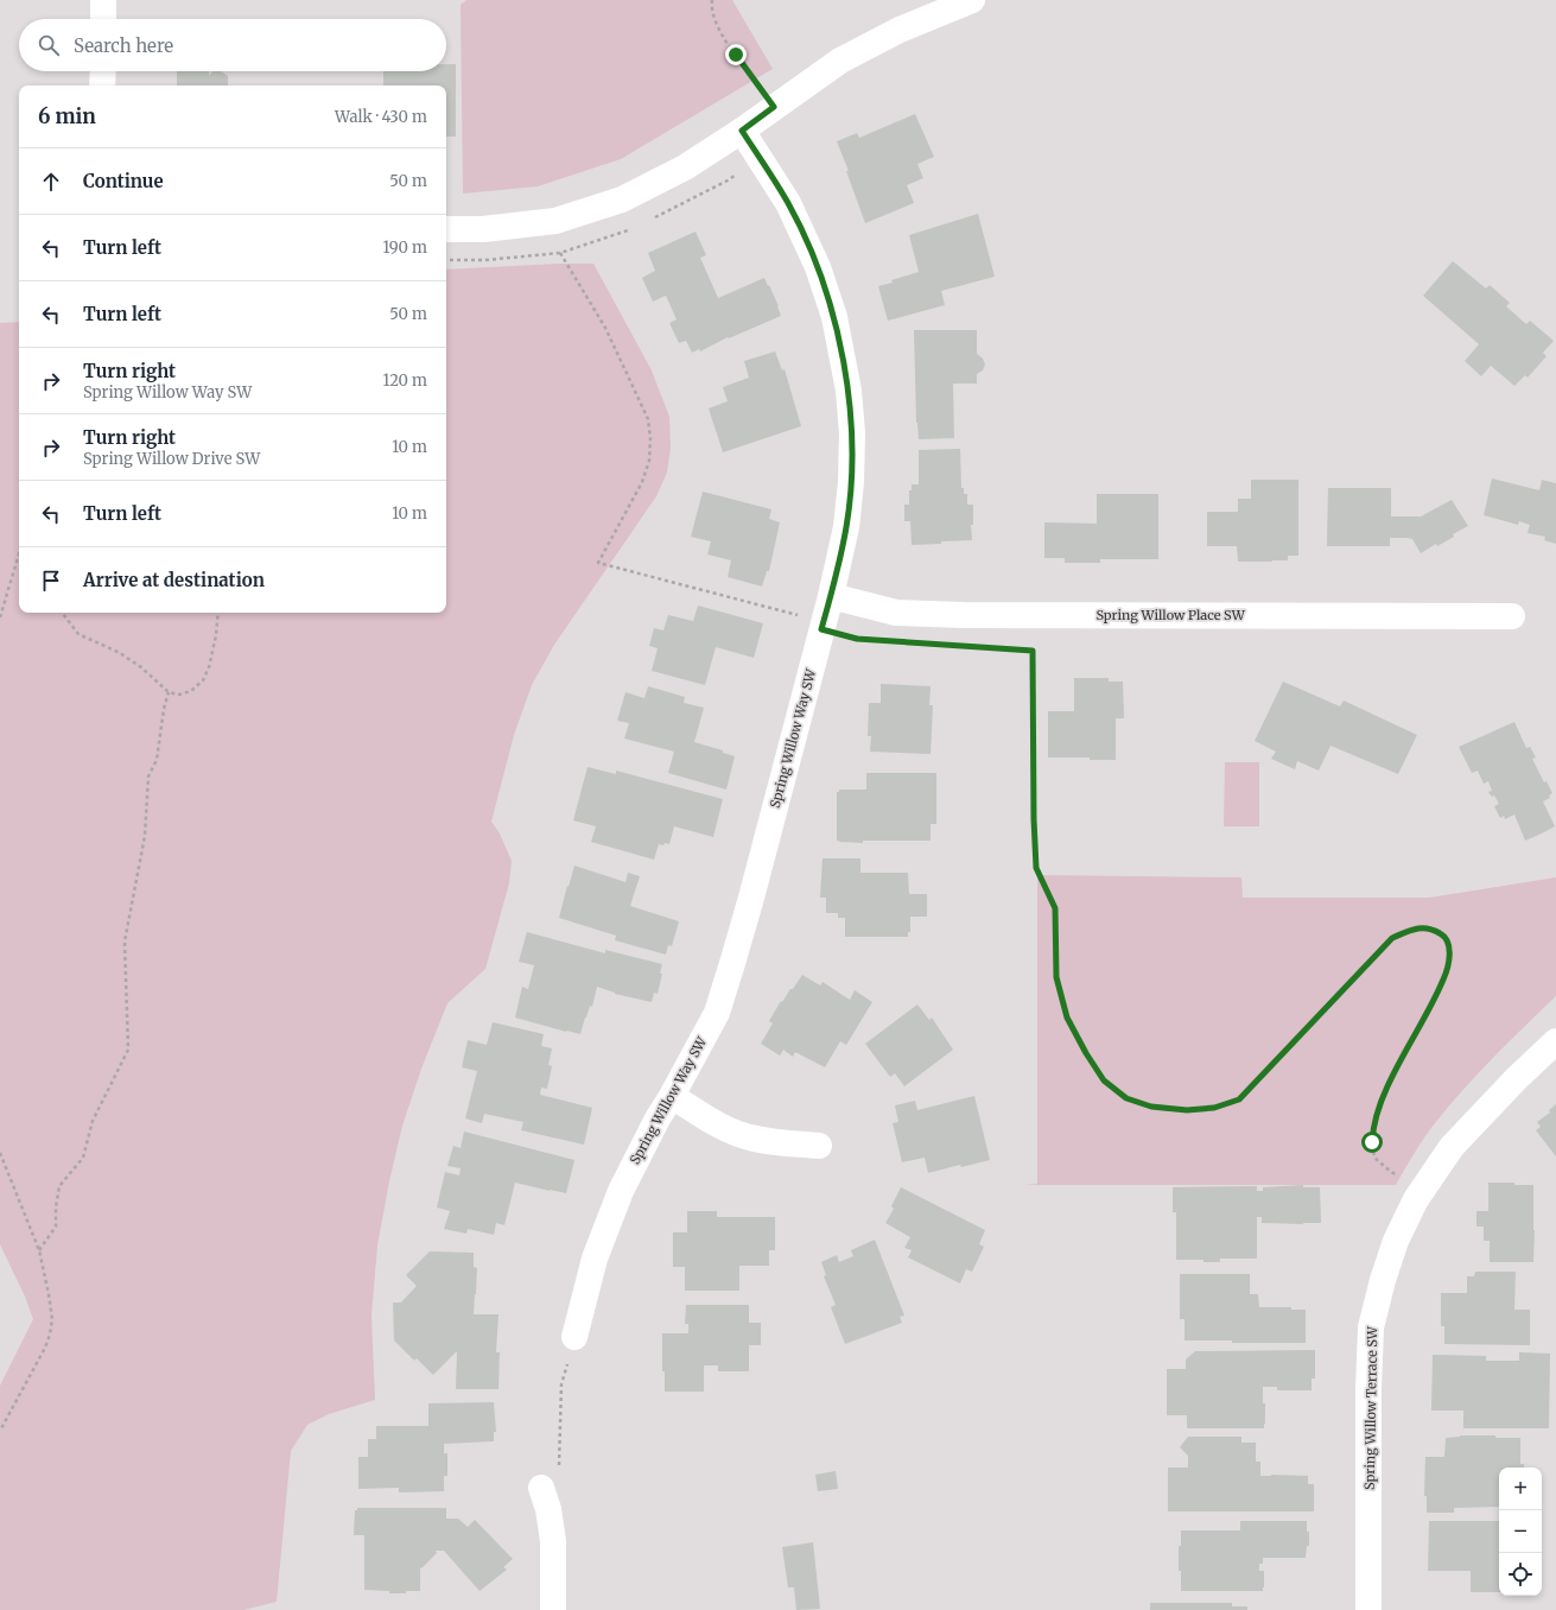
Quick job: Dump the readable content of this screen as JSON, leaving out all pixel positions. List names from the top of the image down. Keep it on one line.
{"streets":{"street":["Spring Willow Place SW","Spring Willow Way SW","Spring Willow Terrace SW"]},"crossings":[["Spring Willow Place SW","Spring Willow Way SW"]],"page":{"search":"Search here","heading":["6 min","Walk · 430 m"],"list":[["Continue","50 m"],["Turn left","190 m"],["Turn left","50 m"],["Turn right","Spring Willow Way SW","120 m"],["Turn right","Spring Willow Drive SW","10 m"],["Turn left","10 m"],"Arrive at destination"],"map_buttons":["+","−"]}}
